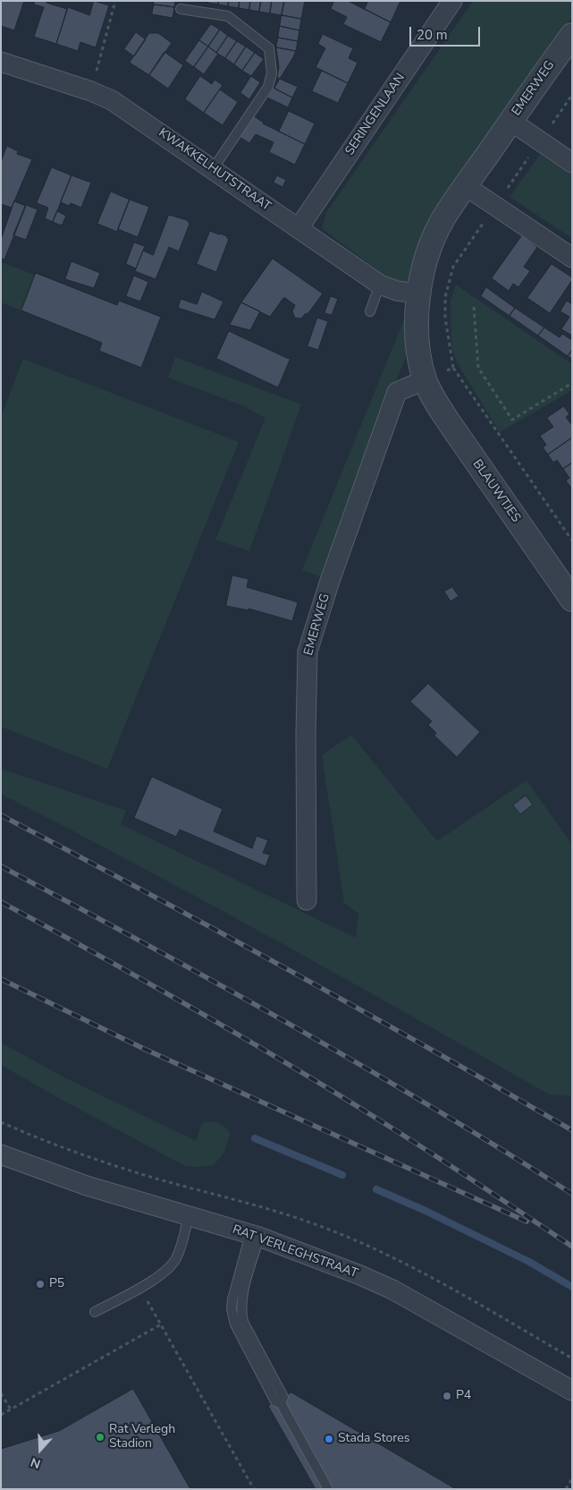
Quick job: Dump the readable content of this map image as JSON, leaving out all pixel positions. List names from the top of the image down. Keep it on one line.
{"streets":{"street":["EMERWEG","SERINGENLAAN","KWAKKELHUTSTRAAT","BLAUWTJES","RAT VERLEGHSTRAAT"]},"crossings":[["EMERWEG","KWAKKELHUTSTRAAT"],["EMERWEG","BLAUWTJES"],["SERINGENLAAN","KWAKKELHUTSTRAAT"]],"places":["P5","P4","Rat Verlegh Stadion","Stada Stores"],"scale_bar":"20 m","north":"bottom"}
